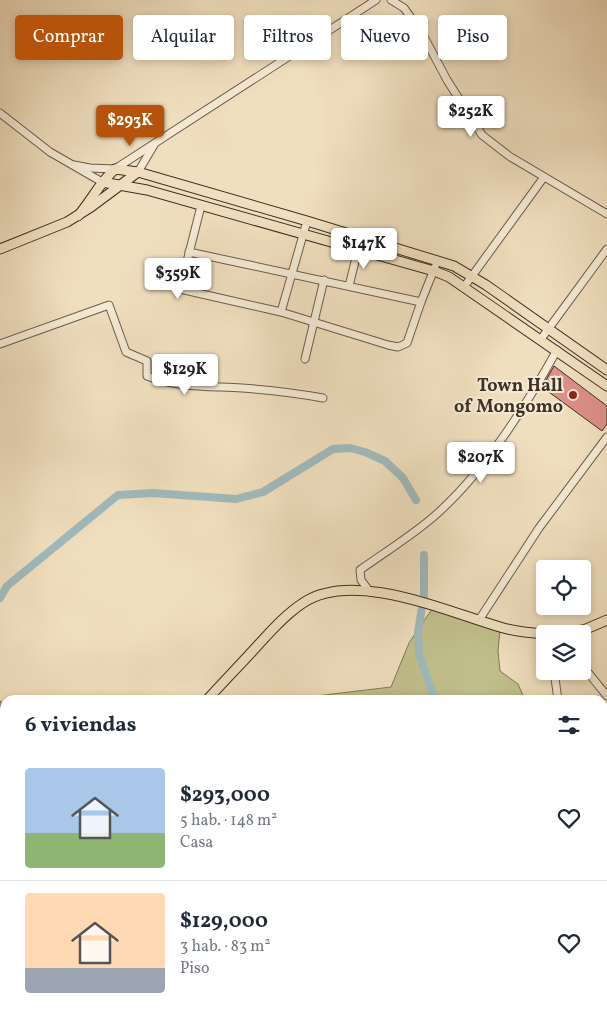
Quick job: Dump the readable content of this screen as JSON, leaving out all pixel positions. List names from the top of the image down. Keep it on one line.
{"places":["Town Hall of Mongomo"],"page":{"chip":["Comprar","Alquilar","Filtros","Nuevo","Piso"],"price":["$252K","$293K","$147K","$359K","$129K","$207K"],"heading":"6 viviendas","list":[{"name":"$293,000","note":"5 hab. · 148 m² · Casa"},{"name":"$129,000","note":"3 hab. · 83 m² · Piso"}]}}
